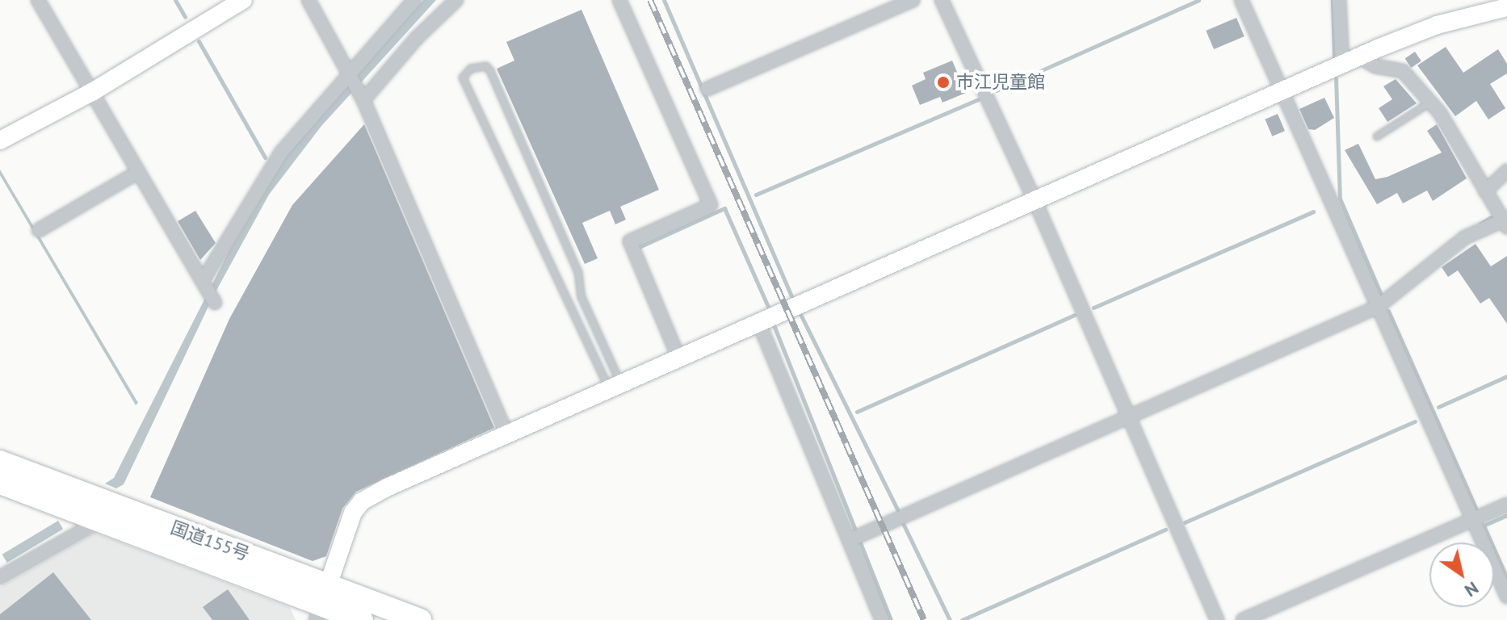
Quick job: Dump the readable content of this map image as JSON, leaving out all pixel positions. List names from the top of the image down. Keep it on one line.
{"streets":{"highway":["国道155号"]},"places":["市江児童館"],"north":"bottom right"}
